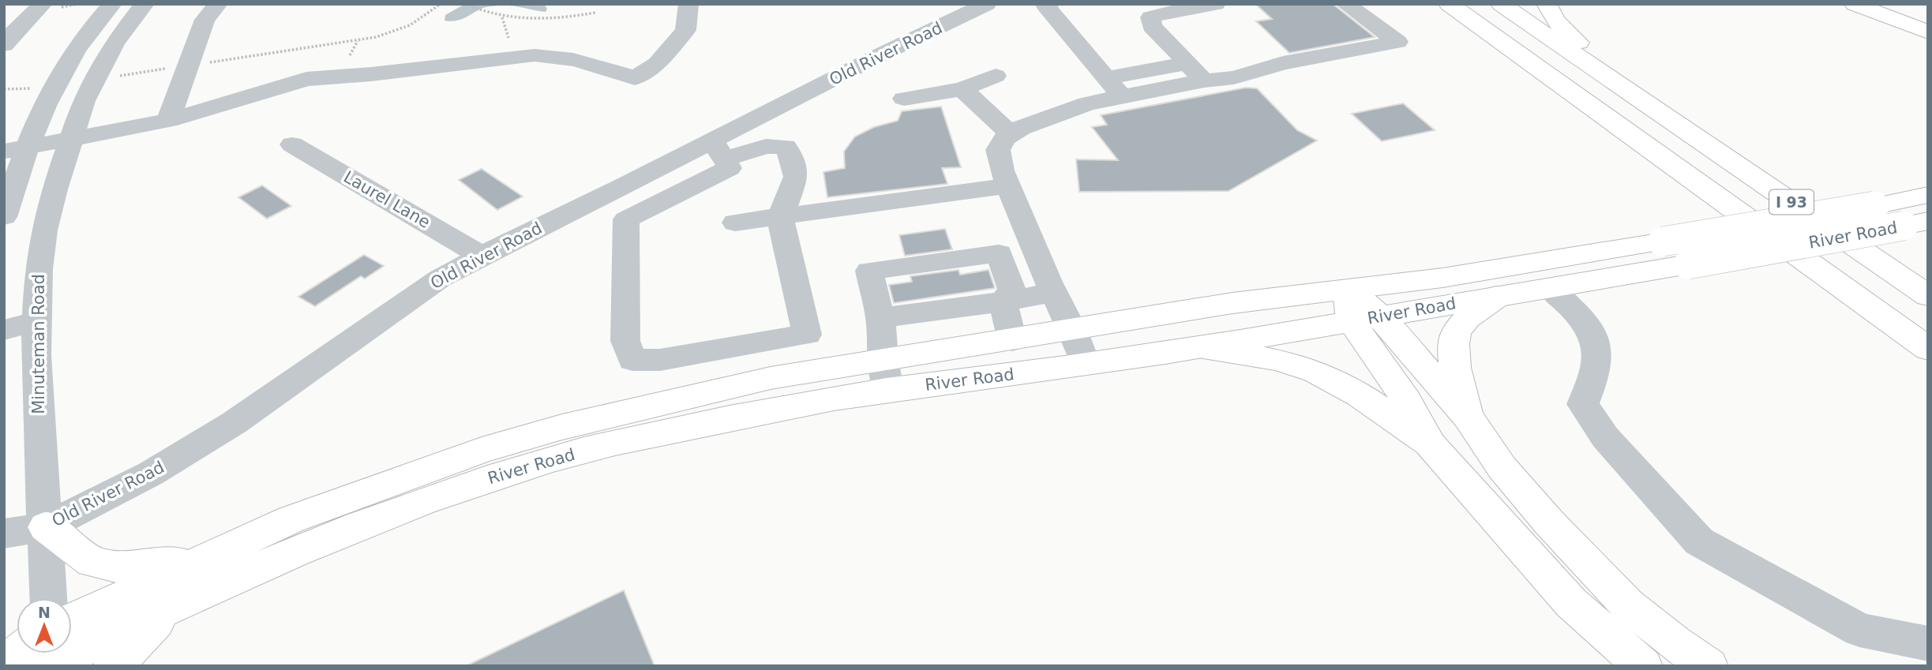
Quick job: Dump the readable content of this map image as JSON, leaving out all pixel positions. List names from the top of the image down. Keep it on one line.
{"streets":{"main road":["I 93","River Road"],"street":["Old River Road","Laurel Lane","Minuteman Road"]},"crossings":[["Old River Road","Laurel Lane"],["Old River Road","Minuteman Road"]],"north":"top"}
